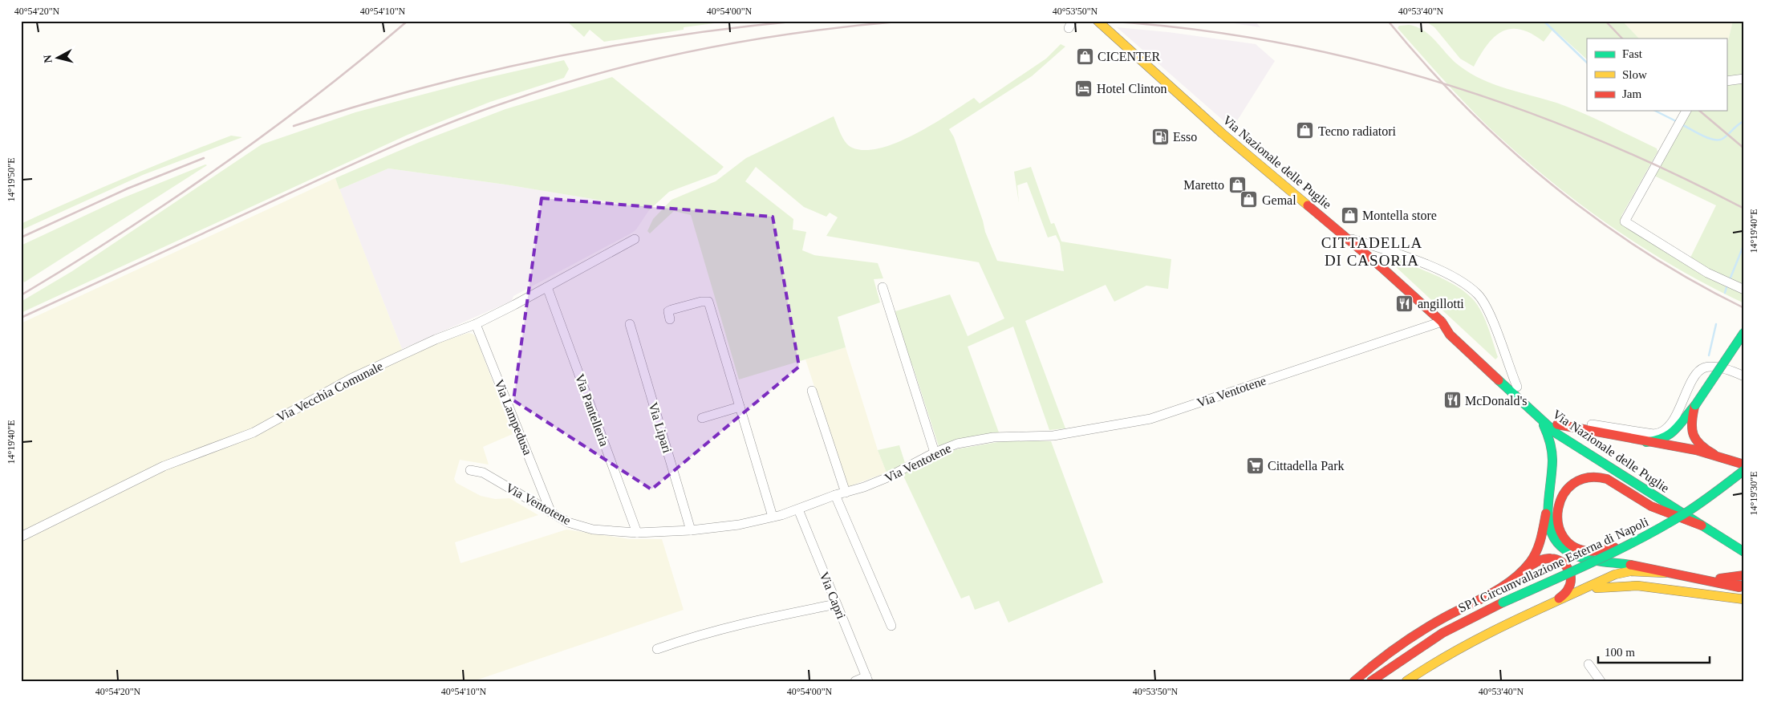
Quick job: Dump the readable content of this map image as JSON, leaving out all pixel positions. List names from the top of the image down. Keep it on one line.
{"streets":{"main road":["Via Nazionale delle Puglie","SP1 Circumvallazione Esterna di Napoli"],"street":["Via Vecchia Comunale","Via Ventotene","Via Pantelleria","Via Lampedusa","Via Lipari","Via Capri"]},"crossings":[["Via Nazionale delle Puglie","Via Ventotene"],["Via Vecchia Comunale","Via Pantelleria"],["Via Vecchia Comunale","Via Lampedusa"],["Via Ventotene","Via Pantelleria"],["Via Ventotene","Via Lampedusa"],["Via Ventotene","Via Lipari"],["Via Ventotene","Via Capri"]],"districts":["CITTADELLA DI CASORIA"],"places":{"shop":["CICENTER","Tecno radiatori","Maretto","Gemal","Montella store"],"hotel":["Hotel Clinton"],"fuel station":["Esso"],"restaurant":["angillotti","McDonald's"],"supermarket":["Cittadella Park"]},"legend":["Fast","Slow","Jam"],"scale_bar":"100 m","north":"left","coordinates":["40°54'20\"N","40°54'10\"N","40°54'00\"N","40°53'50\"N","40°53'40\"N","14°19'50\"E","14°19'40\"E","14°19'30\"E"]}
